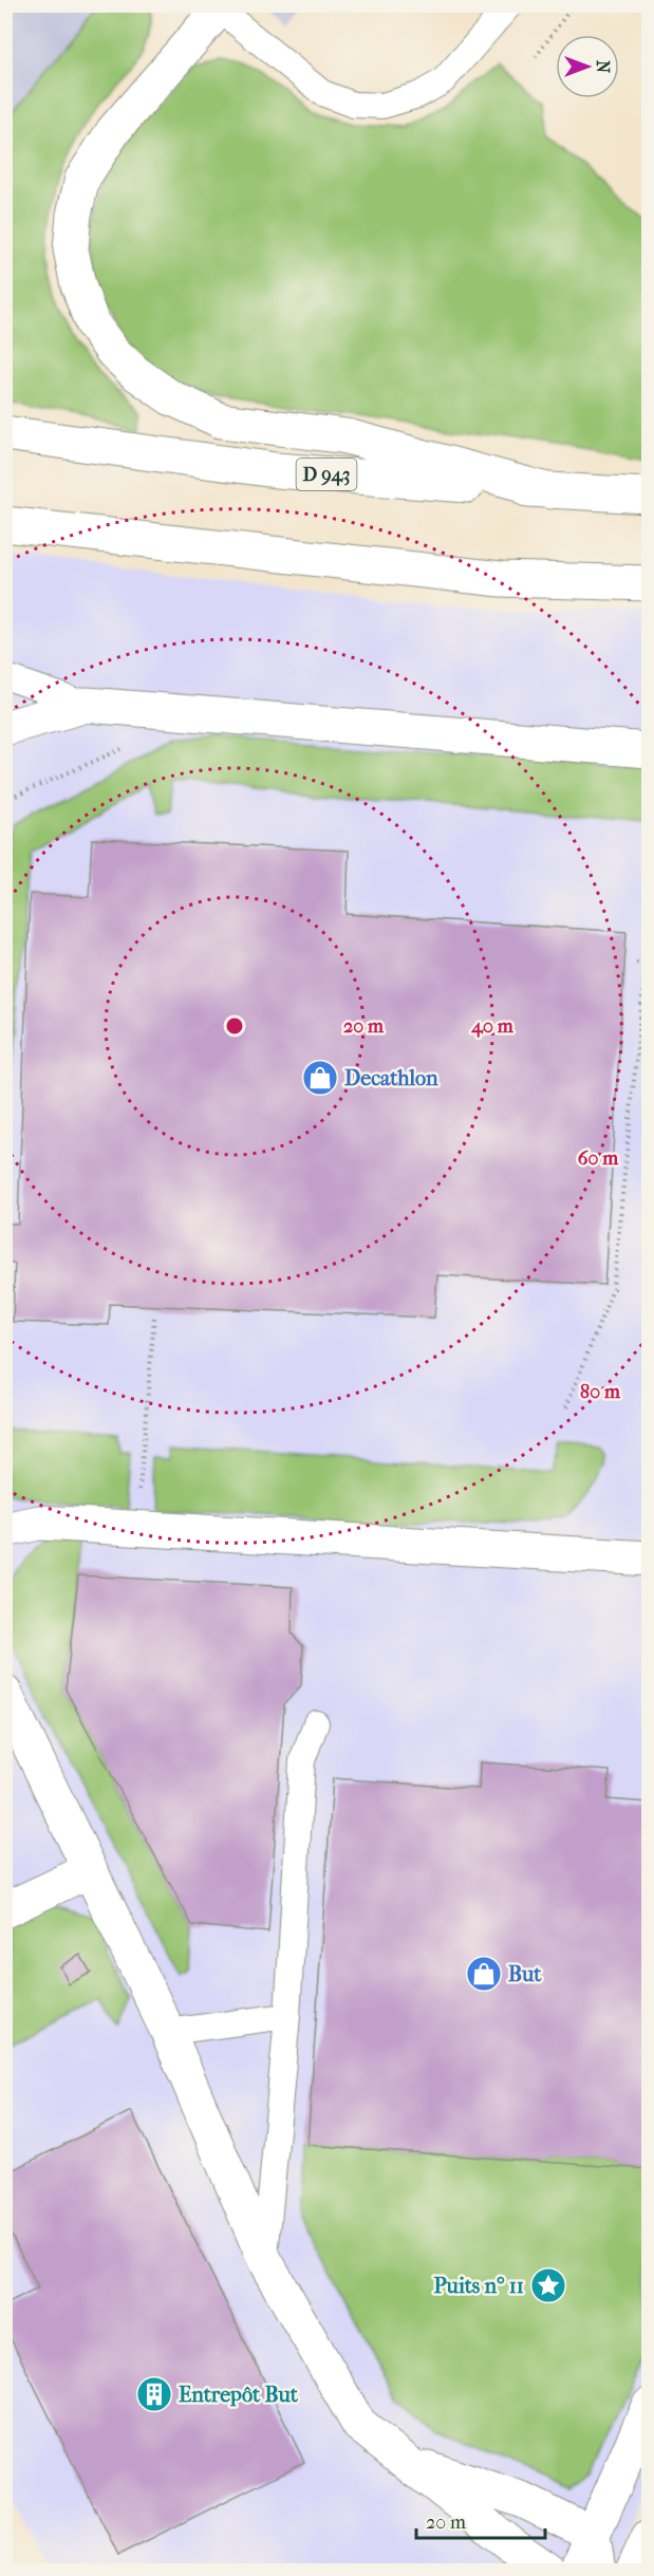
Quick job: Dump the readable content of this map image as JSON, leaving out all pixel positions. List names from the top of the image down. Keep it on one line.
{"streets":{"main road":["D 943"]},"places":{"shop":["Decathlon","But"],"place":["Puits n° 11"],"building":["Entrepôt But"]},"scale_bar":"20 m","north":"right","rings":["20 m","40 m","60 m","80 m"]}
